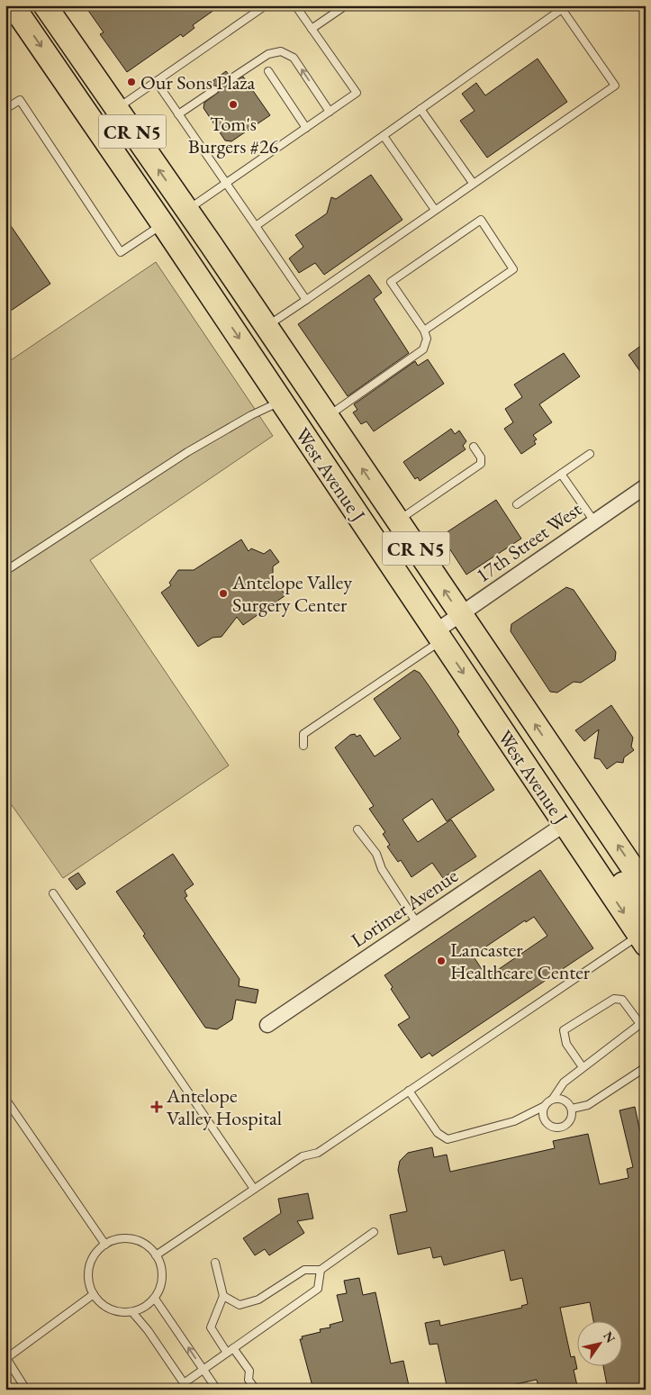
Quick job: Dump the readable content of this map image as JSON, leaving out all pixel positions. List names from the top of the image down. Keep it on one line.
{"streets":{"main road":["CR N5","West Avenue J"],"street":["17th Street West","Lorimer Avenue"]},"crossings":[["West Avenue J","17th Street West"],["West Avenue J","Lorimer Avenue"]],"places":{"other":["Our Sons Plaza","Tom's Burgers #26","Antelope Valley Surgery Center","Lancaster Healthcare Center"],"health":["Antelope Valley Hospital"]},"north":"top right"}
